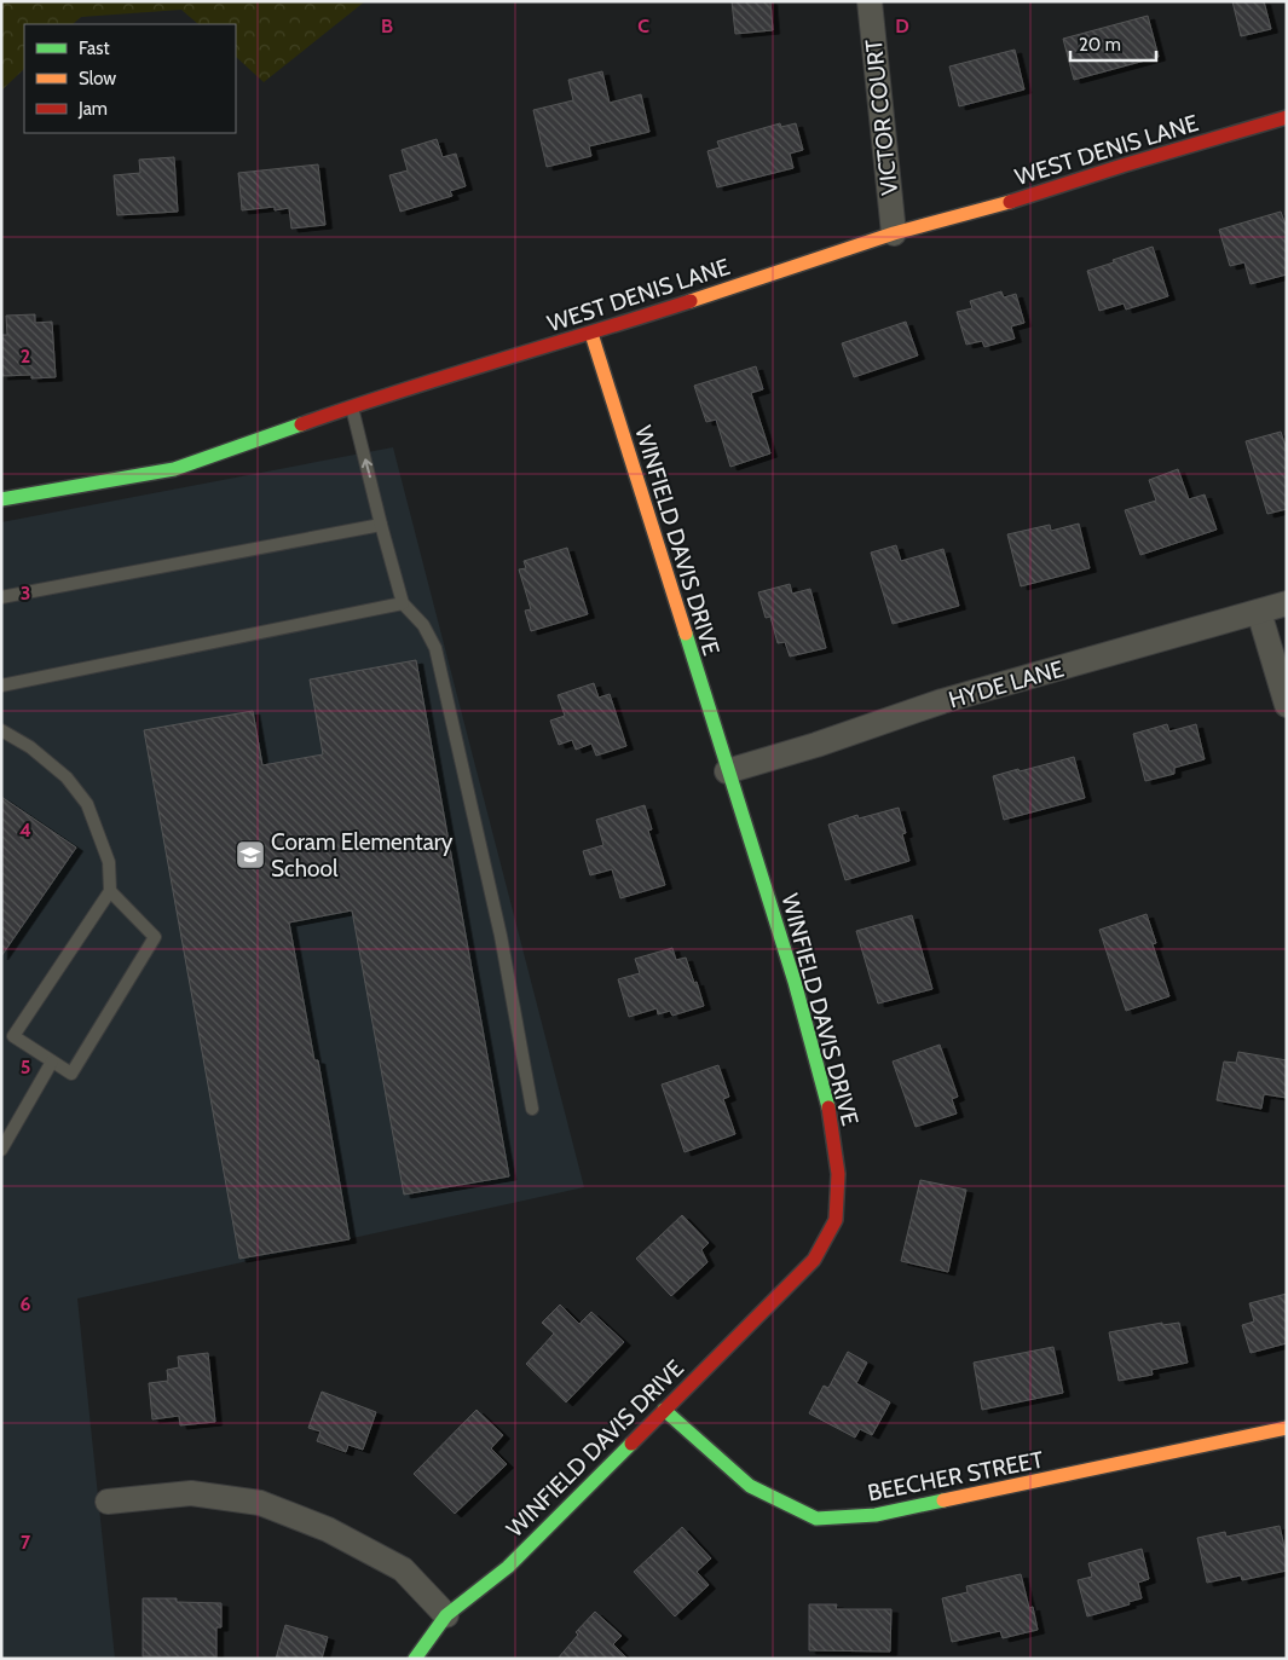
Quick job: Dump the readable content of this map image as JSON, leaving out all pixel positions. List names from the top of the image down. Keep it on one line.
{"streets":{"street":["VICTOR COURT","WEST DENIS LANE","WINFIELD DAVIS DRIVE","HYDE LANE","BEECHER STREET"]},"crossings":[["VICTOR COURT","WEST DENIS LANE"],["WEST DENIS LANE","WINFIELD DAVIS DRIVE"],["WINFIELD DAVIS DRIVE","HYDE LANE"],["WINFIELD DAVIS DRIVE","BEECHER STREET"]],"places":{"school or university":["Coram Elementary School"]},"legend":["Fast","Slow","Jam"],"scale_bar":"20 m","grid":{"columns":["B","C","D"],"rows":["2","3","4","5","6","7"]}}
